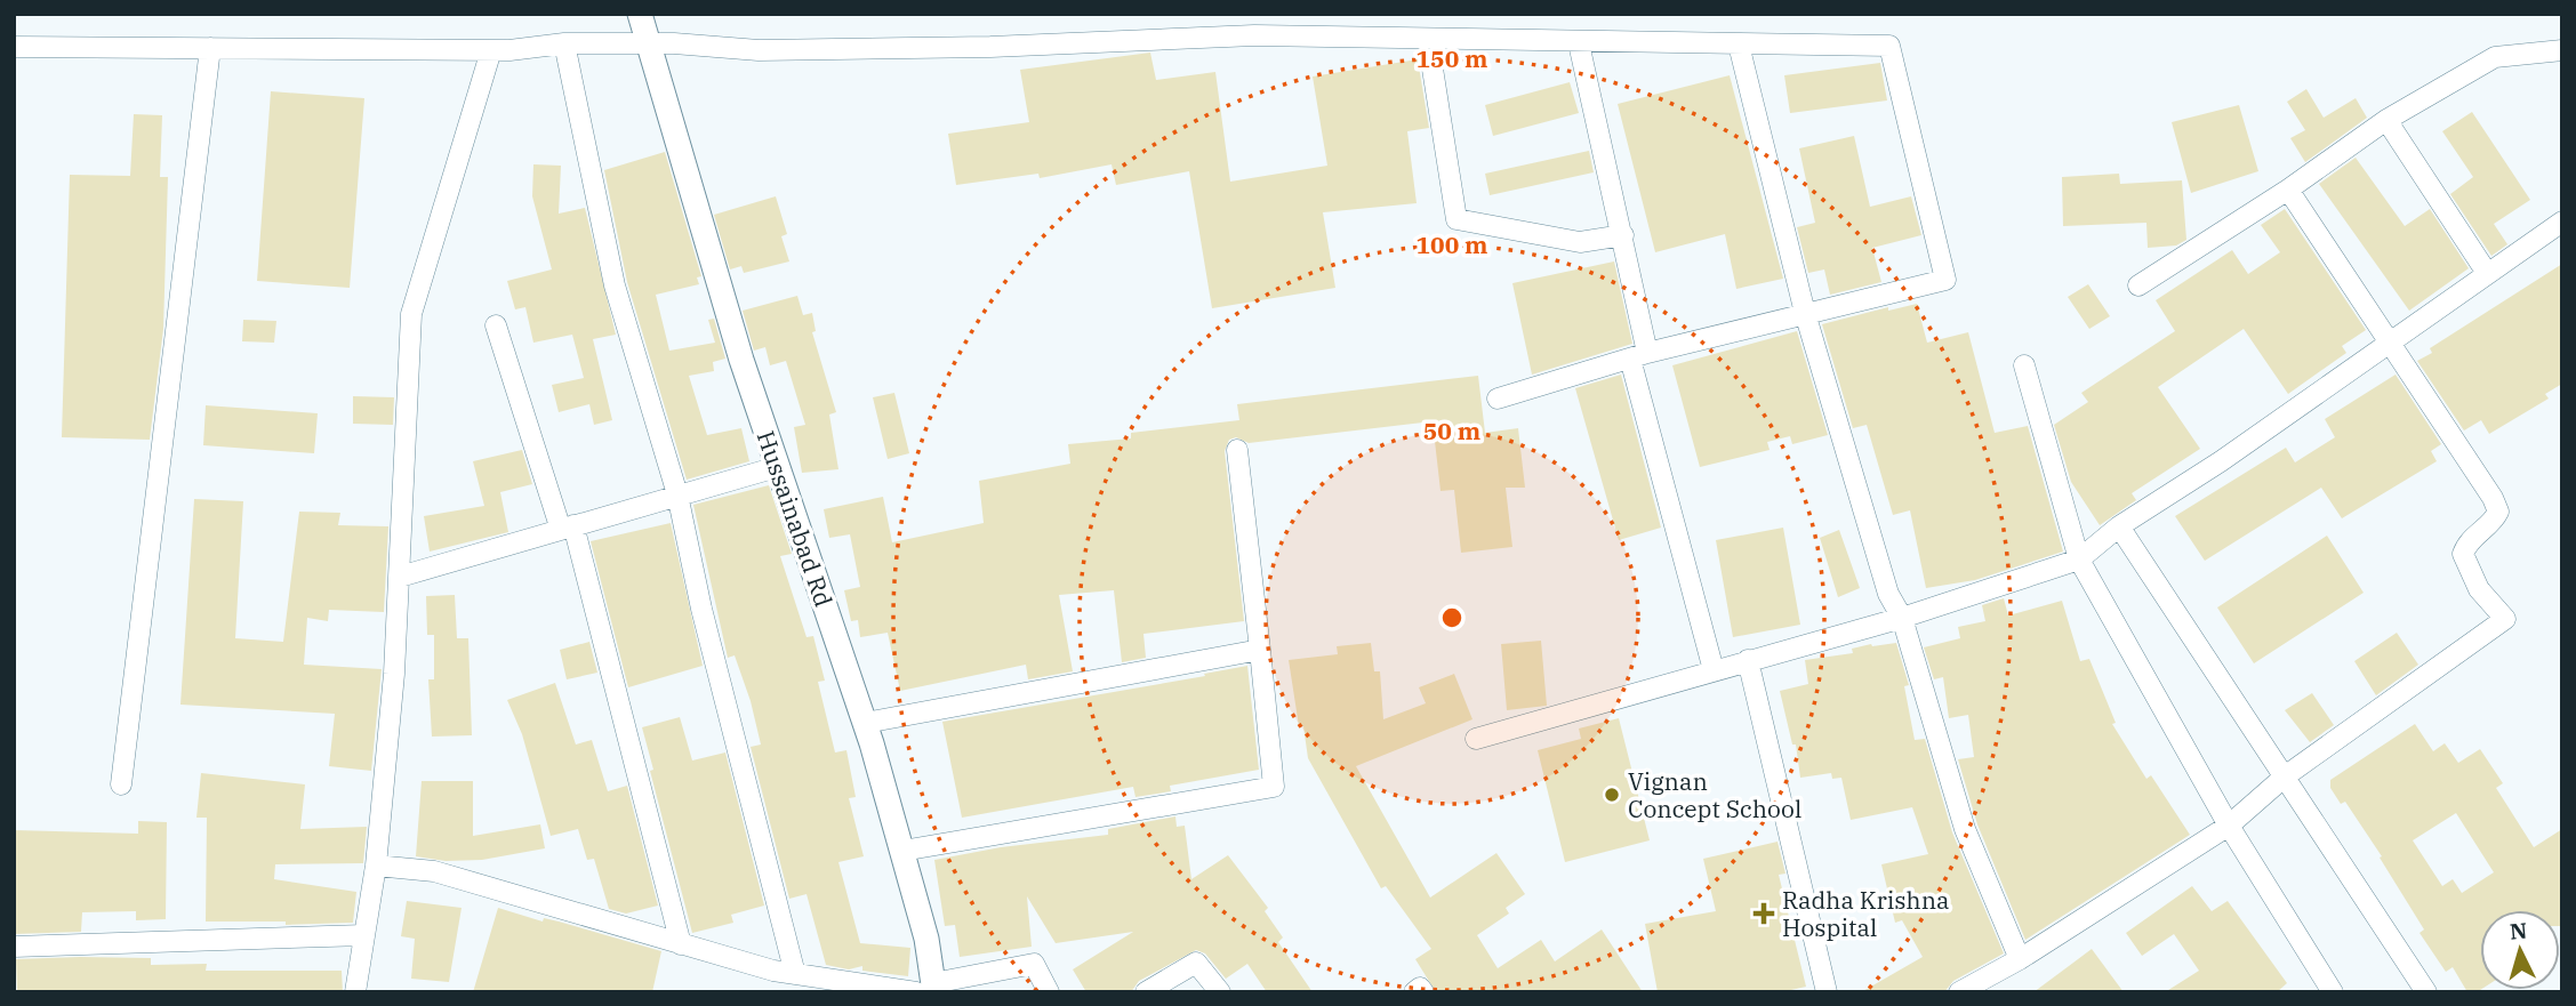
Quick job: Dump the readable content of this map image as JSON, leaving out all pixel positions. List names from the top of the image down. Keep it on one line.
{"streets":{"street":["Hussainabad Rd"]},"places":{"other":["Vignan Concept School"],"health":["Radha Krishna Hospital"]},"north":"top","rings":["150 m","100 m","50 m"]}
